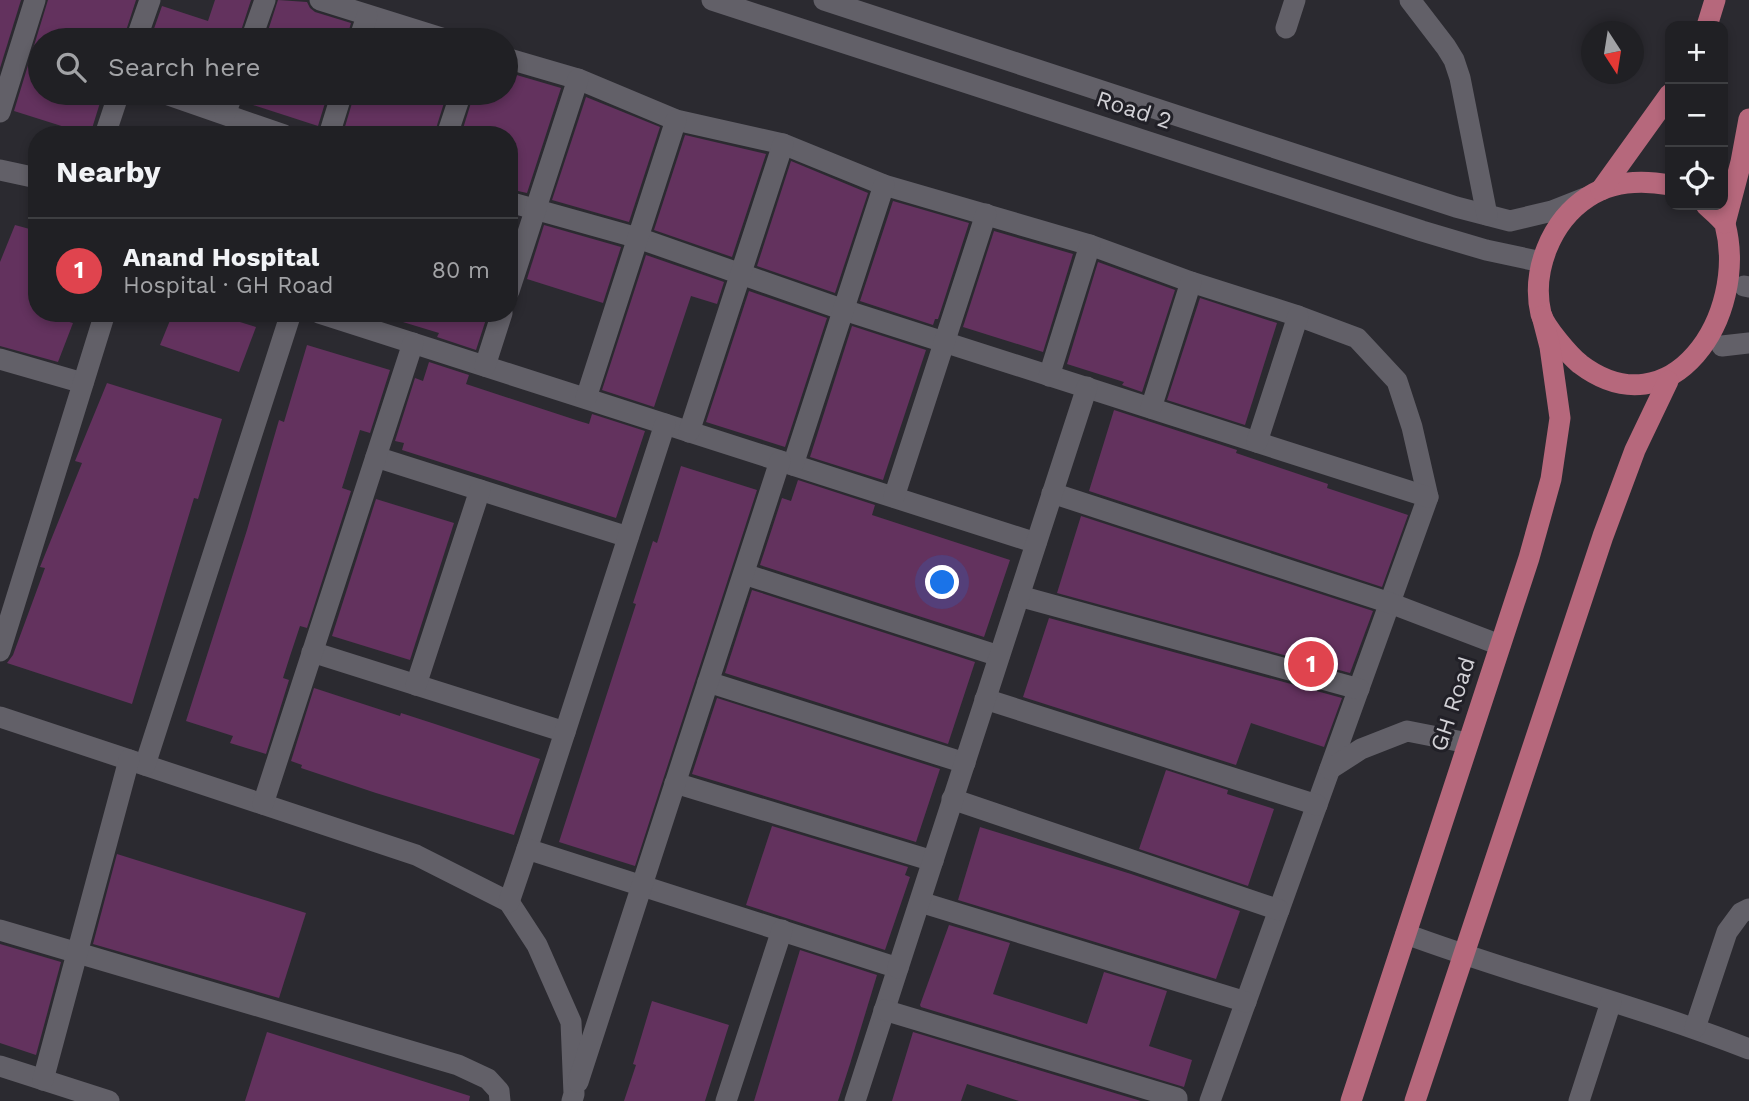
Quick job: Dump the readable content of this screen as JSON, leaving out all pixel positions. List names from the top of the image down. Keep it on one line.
{"streets":{"main road":["GH Road"],"street":["Road 2"]},"crossings":[["Road 2","GH Road"]],"north":"bottom","page":{"map_buttons":["+","−"],"search":"Search here","heading":"Nearby","list":[{"mark":"1","name":"Anand Hospital","note":"Hospital · GH Road","value":"80 m"}],"pins":"1"}}
